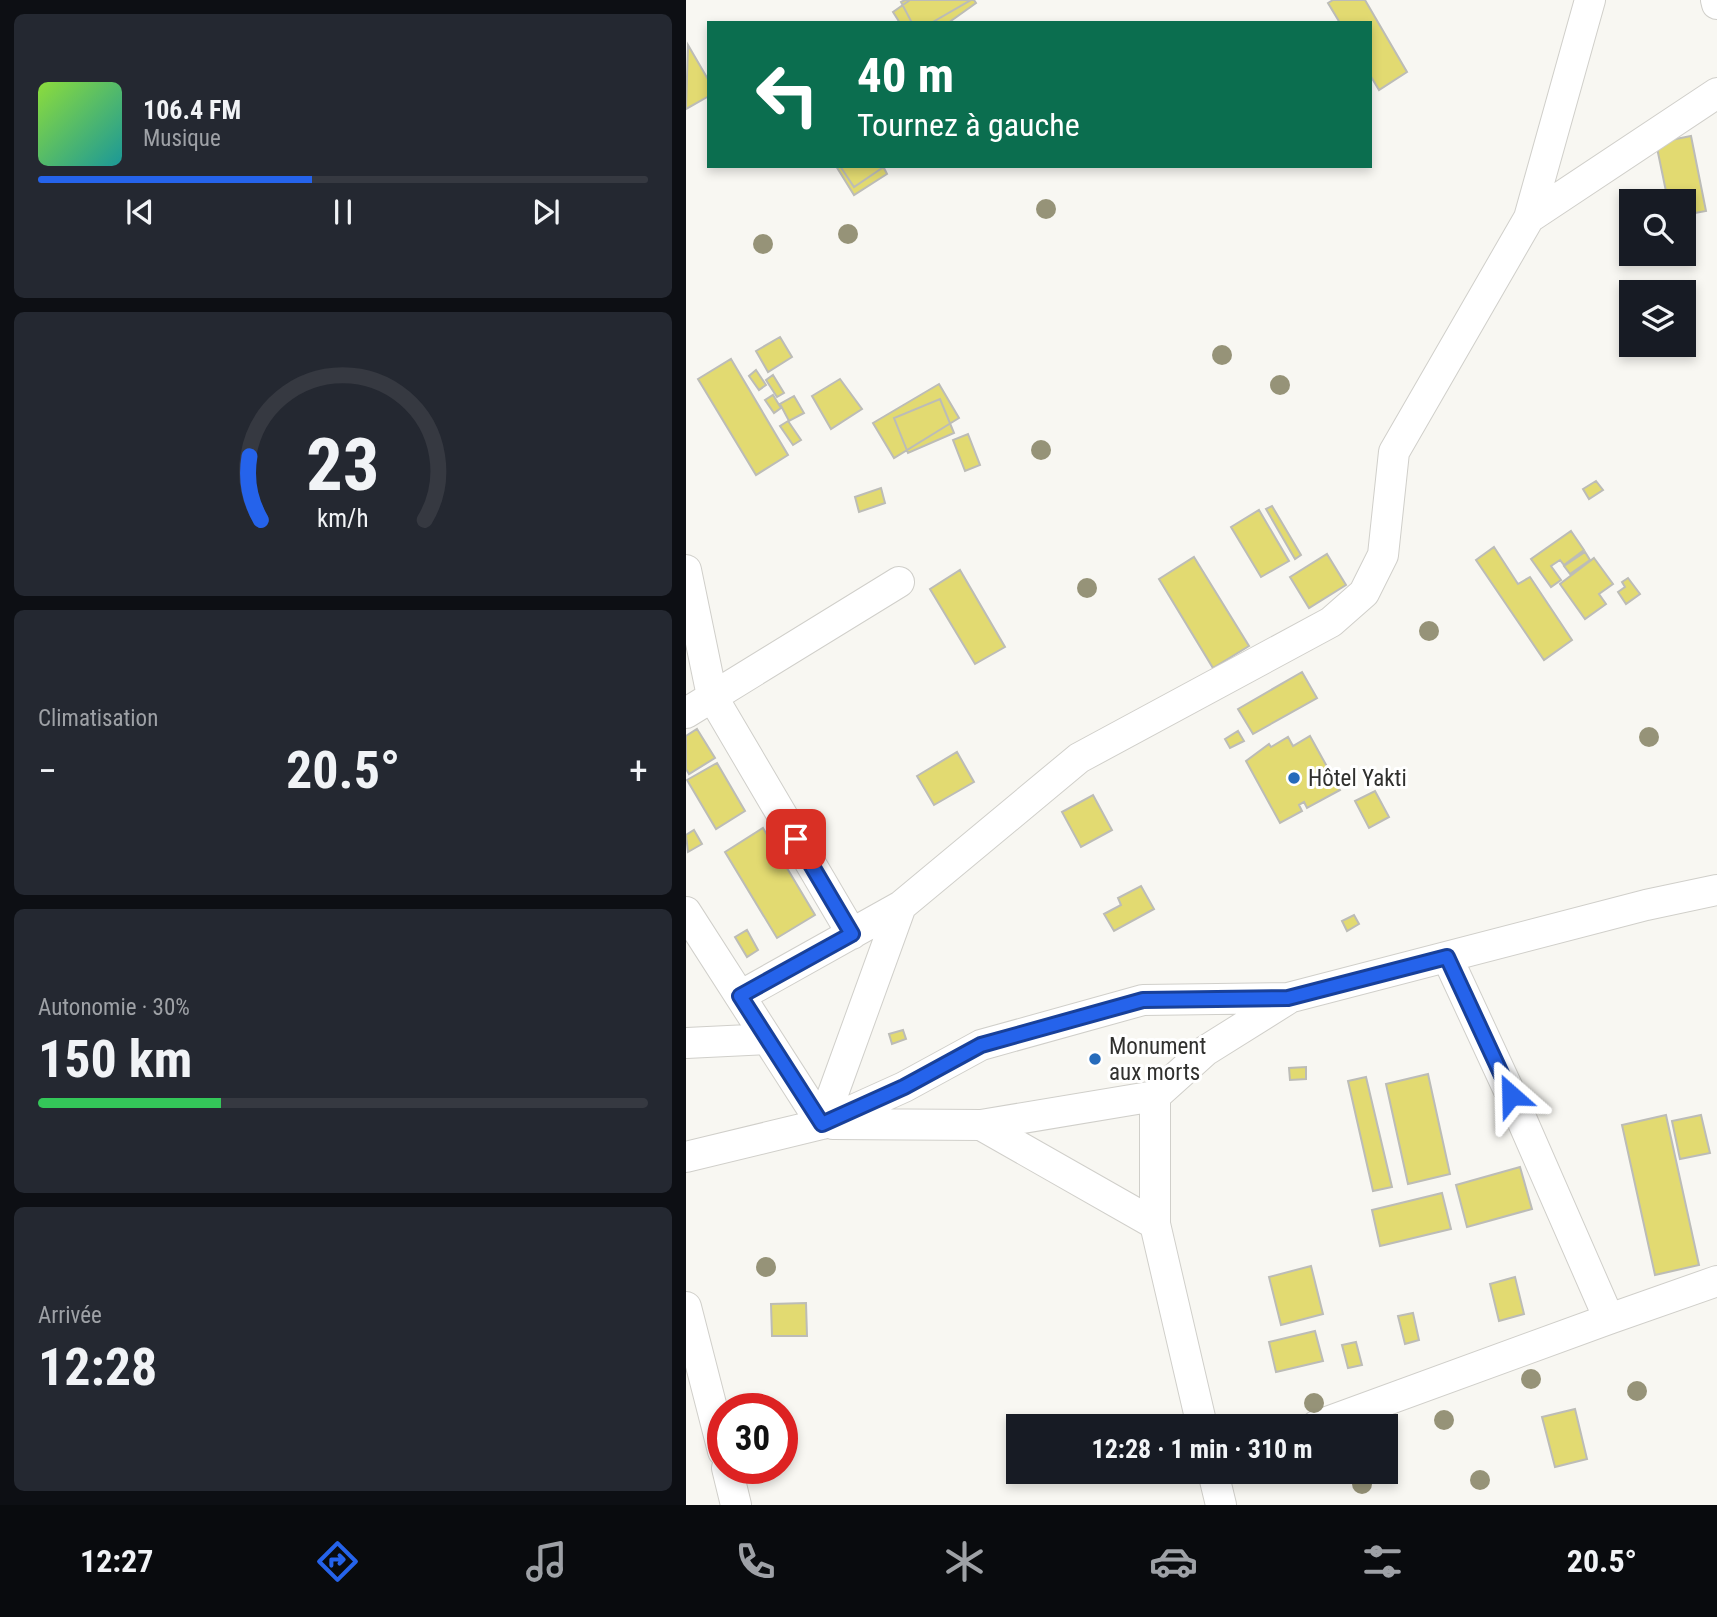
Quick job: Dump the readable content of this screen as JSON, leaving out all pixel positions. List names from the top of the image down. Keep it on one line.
{"places":["Hôtel Yakti","Monument aux morts"],"page":{"turn":["40 m","Tournez à gauche"],"song":["106.4 FM","Musique"],"tile":["Climatisation",["Autonomie · 30%","150 km"],["Arrivée","12:28"]],"heat":["−","20.5°","+"],"limit":"30","trip":"12:28 · 1 min · 310 m","tabs":["12:27","20.5°"],"gauge":["23","km/h"]}}
